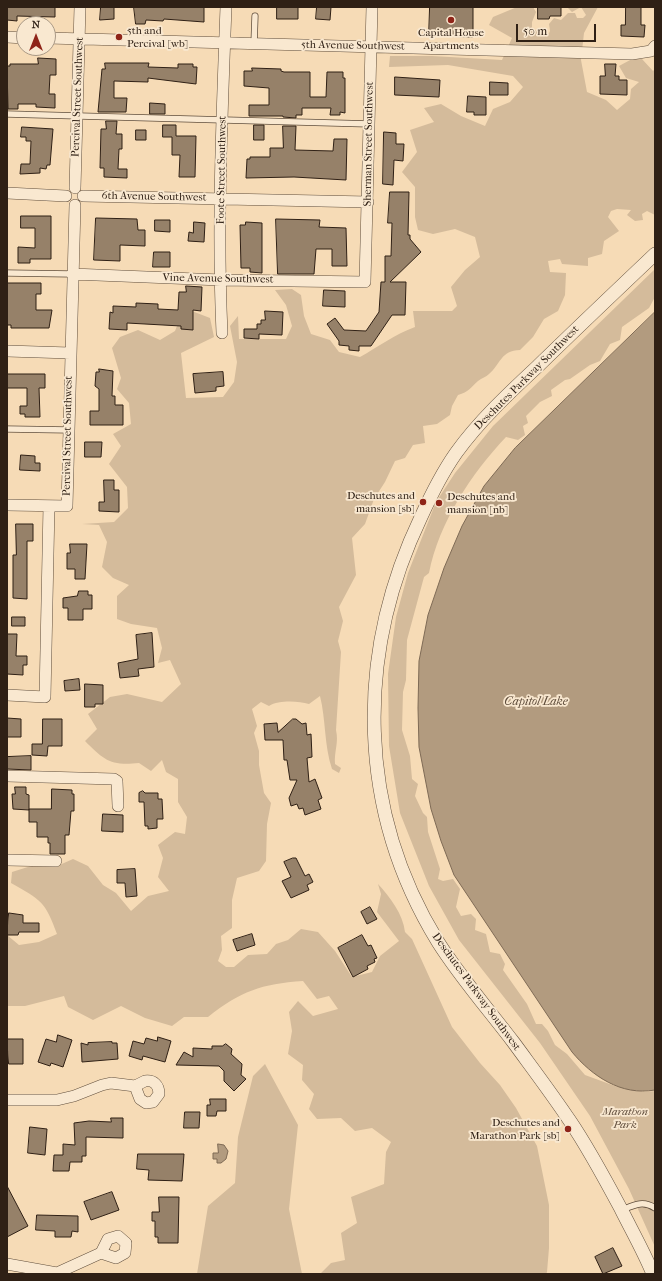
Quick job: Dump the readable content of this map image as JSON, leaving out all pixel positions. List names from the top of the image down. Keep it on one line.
{"streets":{"street":["5th Avenue Southwest","Percival Street Southwest","Sherman Street Southwest","Foote Street Southwest","6th Avenue Southwest","Vine Avenue Southwest","Deschutes Parkway Southwest"]},"crossings":[["5th Avenue Southwest","Percival Street Southwest"],["5th Avenue Southwest","Sherman Street Southwest"],["5th Avenue Southwest","Foote Street Southwest"],["Percival Street Southwest","6th Avenue Southwest"],["Percival Street Southwest","Vine Avenue Southwest"],["Sherman Street Southwest","6th Avenue Southwest"],["Sherman Street Southwest","Vine Avenue Southwest"],["Foote Street Southwest","6th Avenue Southwest"],["Foote Street Southwest","Vine Avenue Southwest"]],"water":["Capitol Lake"],"parks":["Marathon Park"],"places":["Capital House Apartments","5th and Percival [wb]","Deschutes and mansion [sb]","Deschutes and mansion [nb]","Deschutes and Marathon Park [sb]"],"scale_bar":"50 m","north":"top"}
